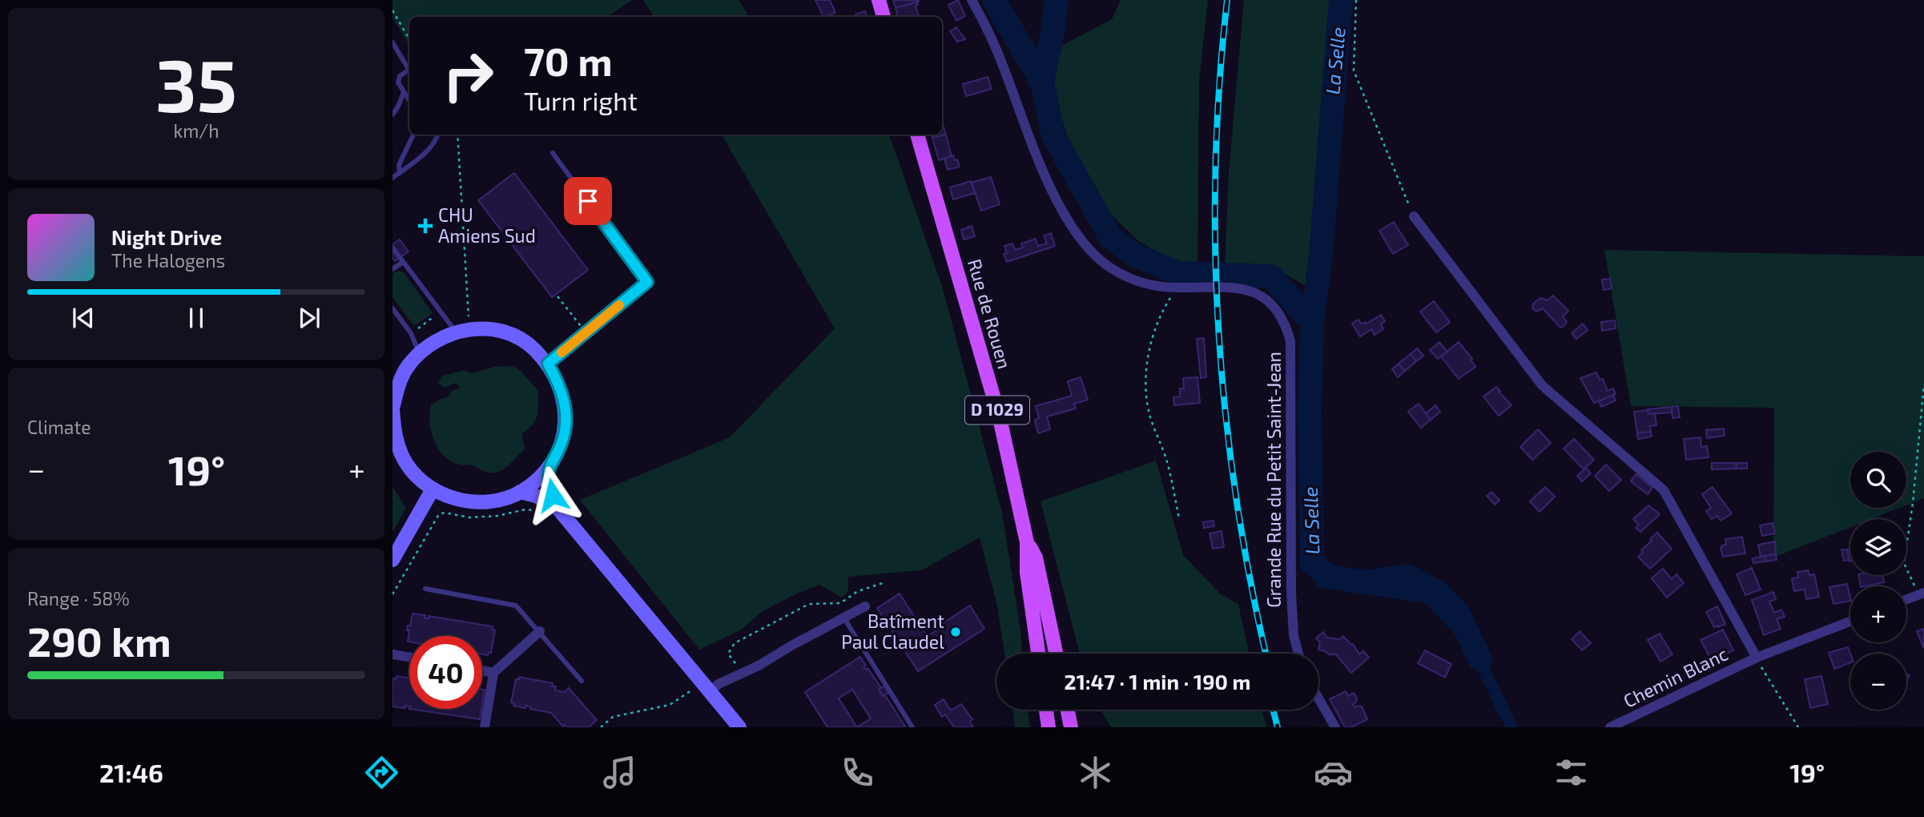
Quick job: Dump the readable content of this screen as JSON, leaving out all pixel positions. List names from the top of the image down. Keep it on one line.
{"streets":{"main road":["Rue de Rouen","D 1029"],"street":["Grande Rue du Petit Saint-Jean","Chemin Blanc"]},"water":["La Selle"],"places":{"health":["CHU Amiens Sud"],"other":["Batîment Paul Claudel"]},"page":{"tile":[["35","km/h"],"Climate",["Range · 58%","290 km"]],"turn":["70 m","Turn right"],"song":["Night Drive","The Halogens"],"heat":["−","19°","+"],"map_buttons":["+","−"],"limit":"40","trip":"21:47 · 1 min · 190 m","tabs":["21:46","19°"]}}
